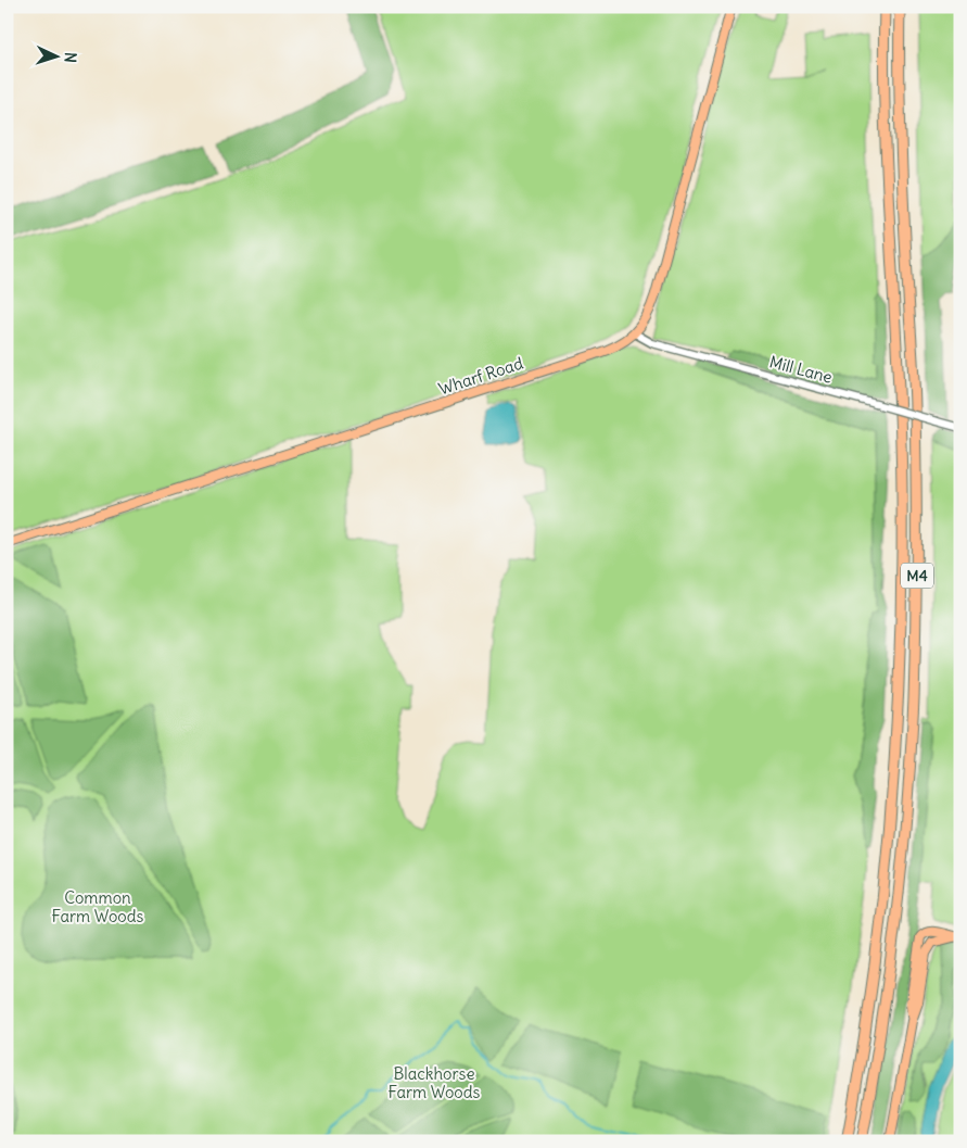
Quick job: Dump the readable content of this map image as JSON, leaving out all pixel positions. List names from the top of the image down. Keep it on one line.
{"streets":{"highway":["M4"],"main road":["Wharf Road"],"street":["Mill Lane"]},"crossings":[["Mill Lane","Wharf Road"]],"parks":["Common Farm Woods","Blackhorse Farm Woods"],"north":"right"}
